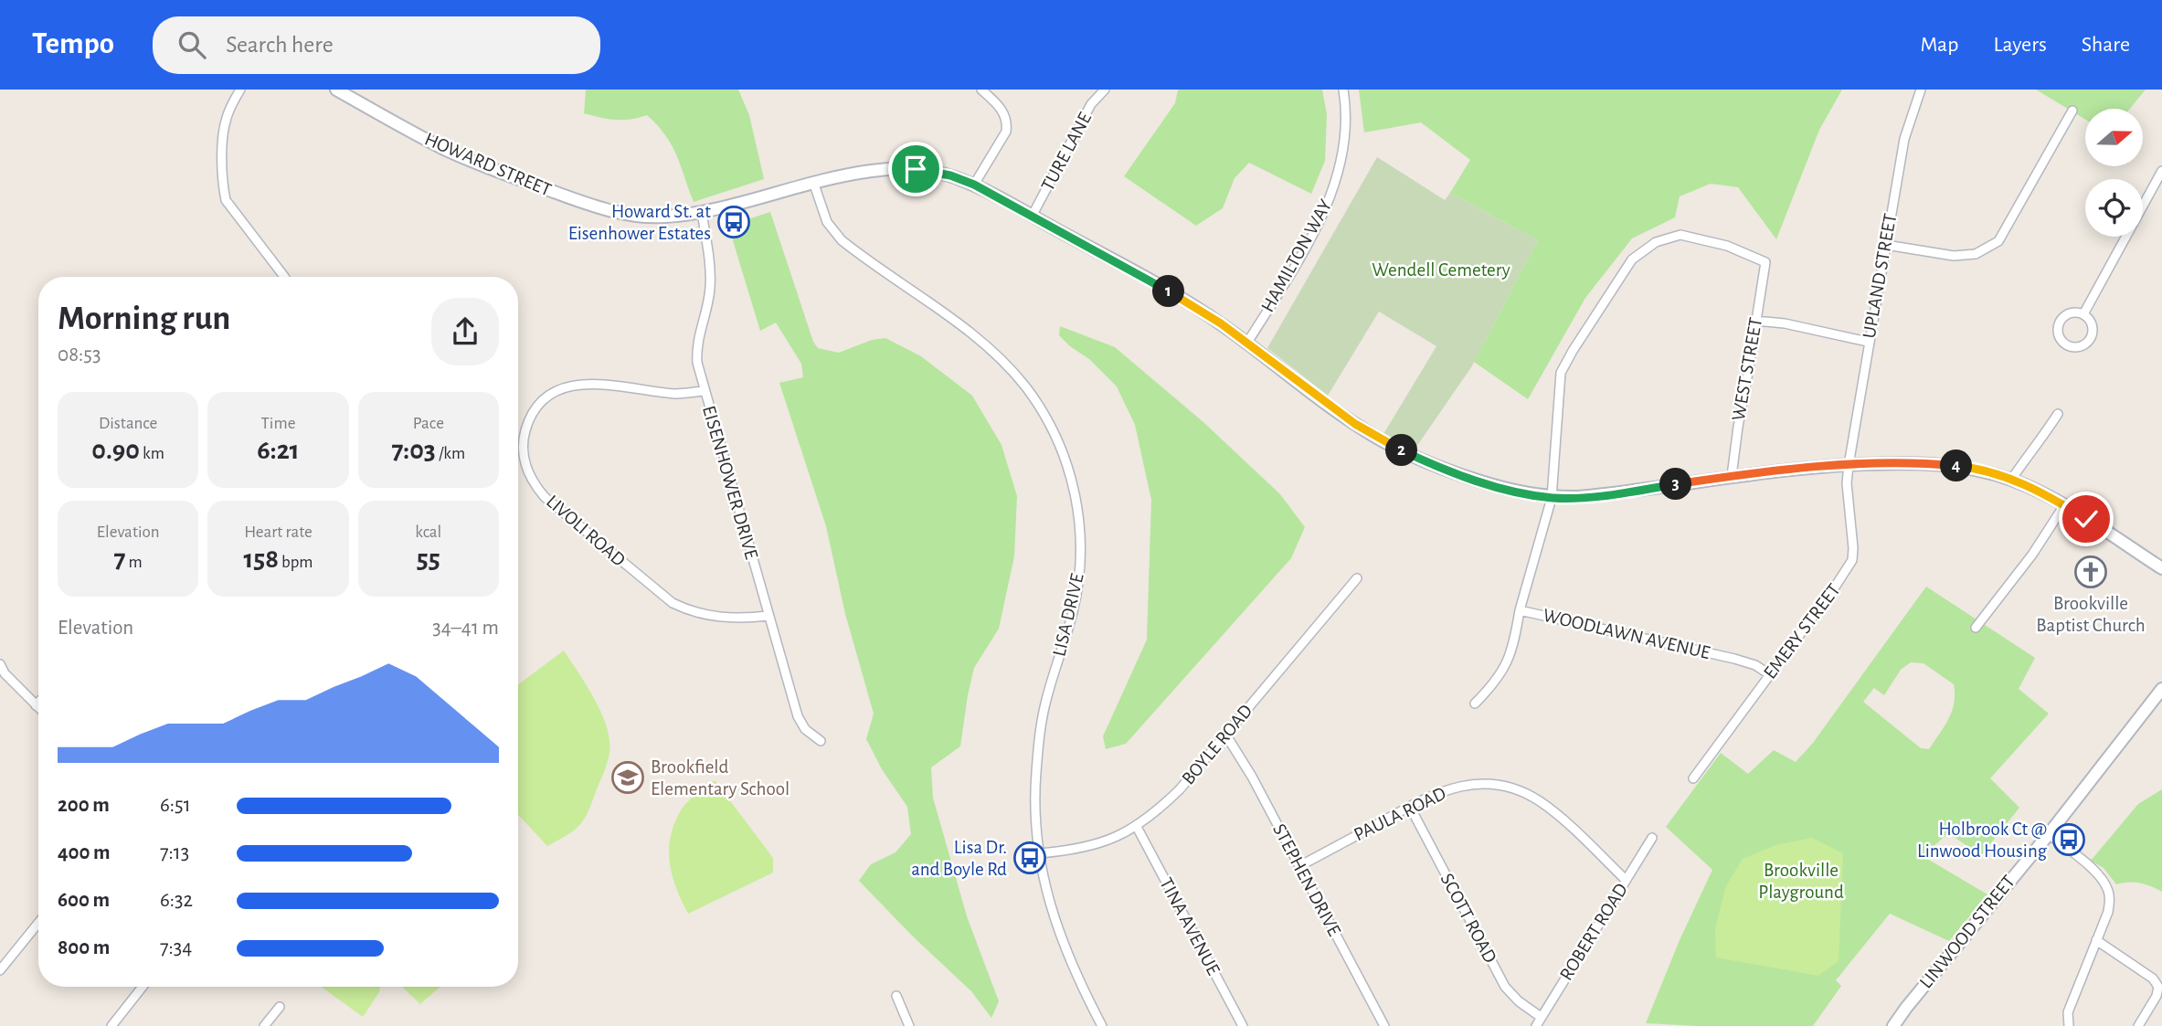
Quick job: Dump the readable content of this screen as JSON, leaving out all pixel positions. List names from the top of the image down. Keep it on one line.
{"streets":{"main road":["HOWARD STREET","LINWOOD STREET"],"street":["TURE LANE","HAMILTON WAY","UPLAND STREET","WEST STREET","EISENHOWER DRIVE","LIVOLI ROAD","LISA DRIVE","EMERY STREET","WOODLAWN AVENUE","BOYLE ROAD","PAULA ROAD","STEPHEN DRIVE","SCOTT ROAD","TINA AVENUE","ROBERT ROAD"]},"crossings":[["TURE LANE","HOWARD STREET"],["HOWARD STREET","HAMILTON WAY"],["HOWARD STREET","UPLAND STREET"],["HOWARD STREET","WEST STREET"],["HOWARD STREET","EISENHOWER DRIVE"],["HOWARD STREET","LISA DRIVE"],["HOWARD STREET","EMERY STREET"],["HOWARD STREET","WOODLAWN AVENUE"],["UPLAND STREET","EMERY STREET"],["WEST STREET","WOODLAWN AVENUE"],["EISENHOWER DRIVE","LIVOLI ROAD"],["LISA DRIVE","BOYLE ROAD"],["EMERY STREET","WOODLAWN AVENUE"],["BOYLE ROAD","STEPHEN DRIVE"],["BOYLE ROAD","TINA AVENUE"],["PAULA ROAD","STEPHEN DRIVE"],["PAULA ROAD","SCOTT ROAD"],["PAULA ROAD","ROBERT ROAD"],["SCOTT ROAD","ROBERT ROAD"]],"parks":["Wendell Cemetery","Brookville Playground"],"places":{"bus stop":["Howard St. at Eisenhower Estates","Holbrook Ct @ Linwood Housing","Lisa Dr. and Boyle Rd"],"church":["Brookville Baptist Church"],"school or university":["Brookfield Elementary School"]},"north":"right","page":{"header":"Tempo","search":"Search here","nav":["Map","Layers","Share"],"pins":["1","2","4","3"],"heading":["Morning run","08:53"],"stats":[["Distance","0.90 km"],["Time","6:21"],["Pace","7:03 /km"],["Elevation","7 m"],["Heart rate","158 bpm"],["kcal","55"]],"chart":["Elevation","34–41 m"],"list":[{"name":"200 m","note":"6:51"},{"name":"400 m","note":"7:13"},{"name":"600 m","note":"6:32"},{"name":"800 m","note":"7:34"}]}}
